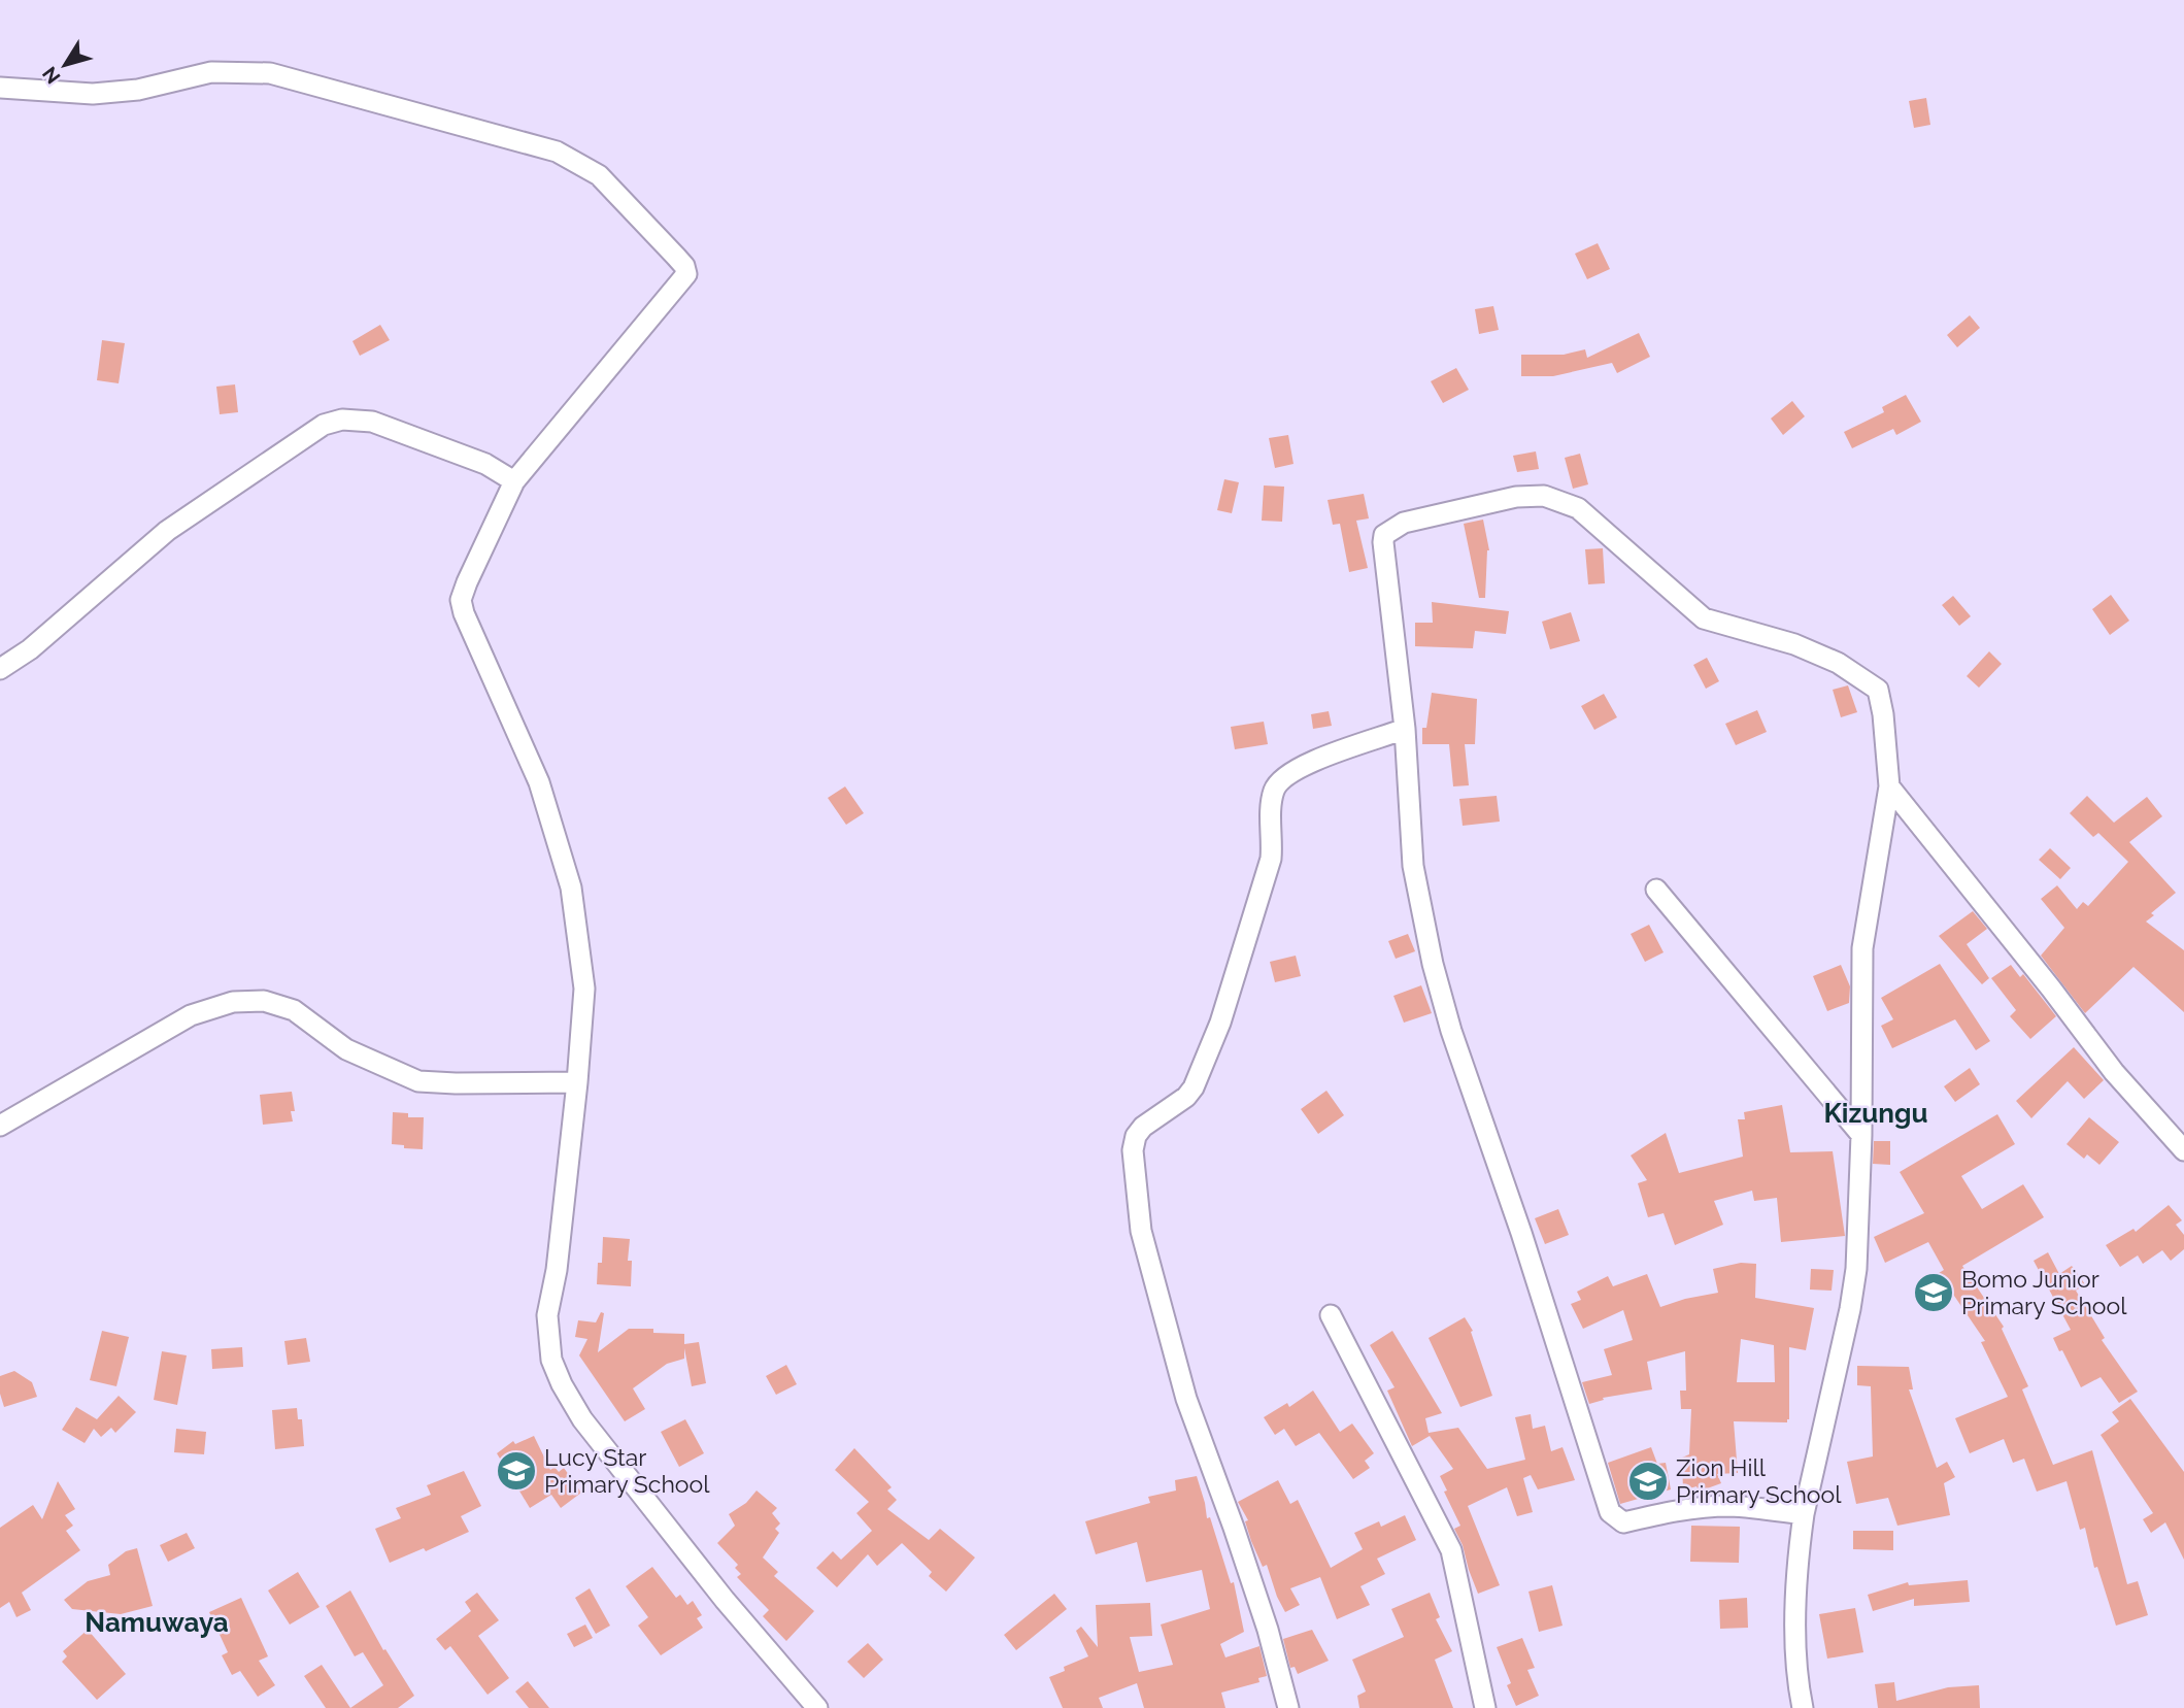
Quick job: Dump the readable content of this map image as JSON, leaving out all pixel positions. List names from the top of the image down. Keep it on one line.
{"districts":["Kizungu","Namuwaya"],"places":{"school or university":["Bomo Junior Primary School","Lucy Star Primary School","Zion Hill Primary School"]},"north":"bottom left"}
